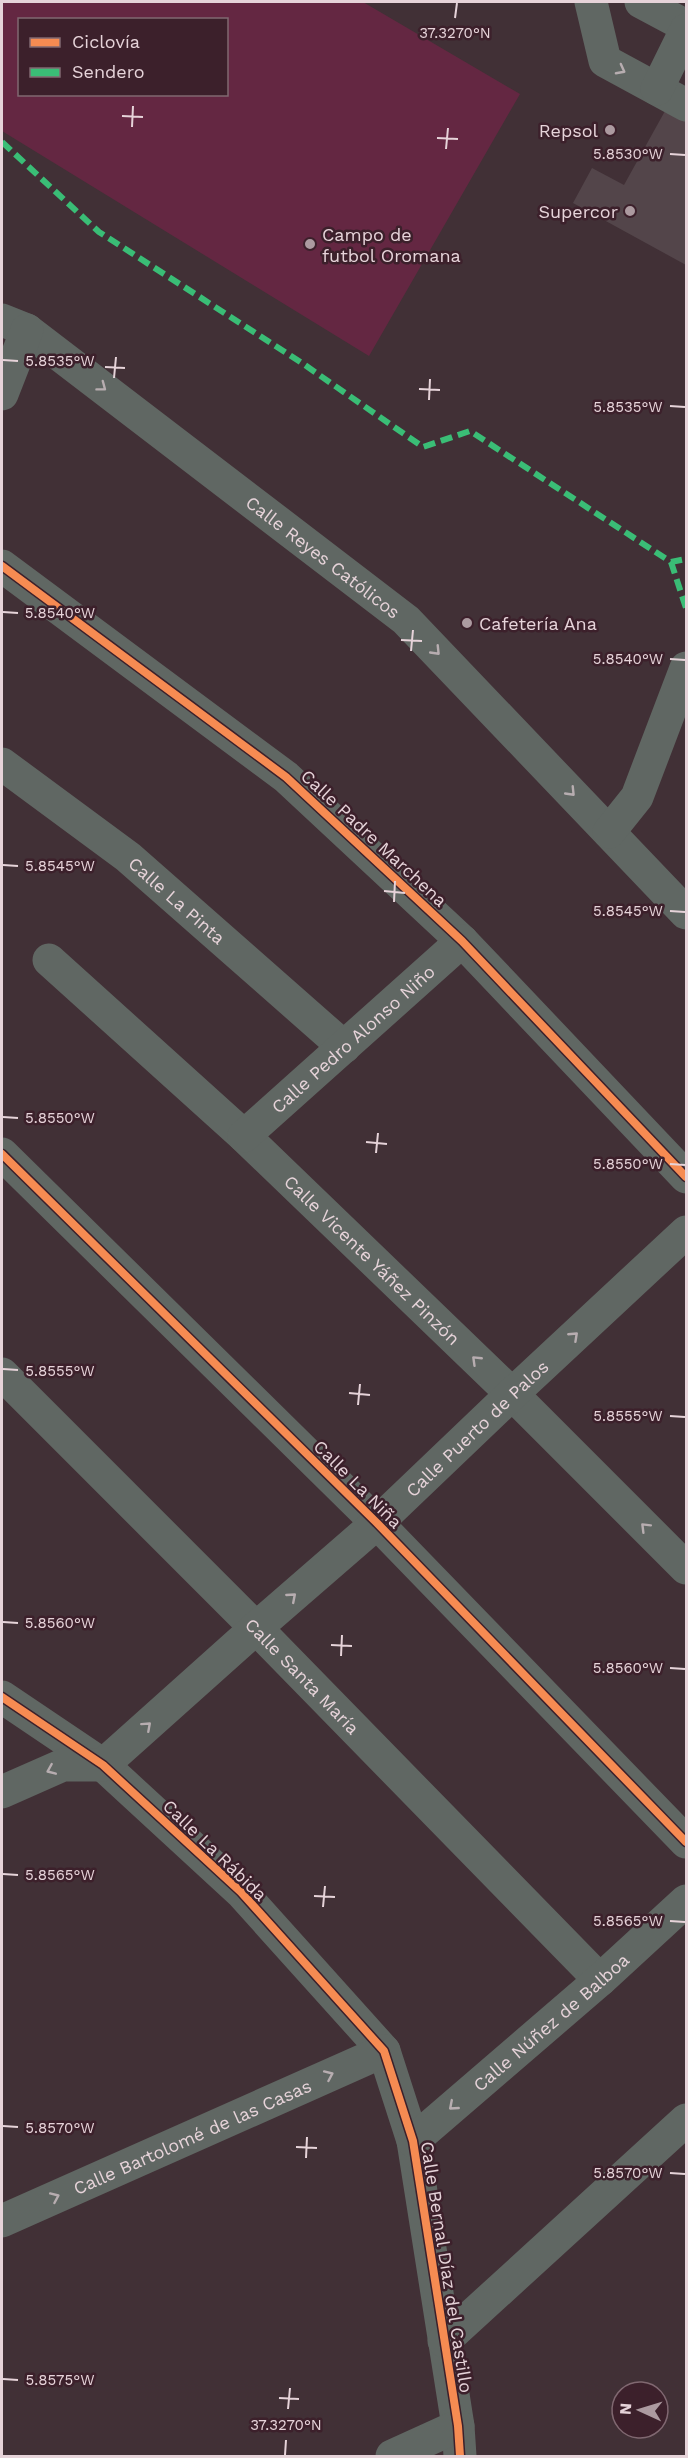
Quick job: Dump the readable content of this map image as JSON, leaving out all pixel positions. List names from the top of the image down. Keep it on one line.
{"streets":{"street":["Calle Reyes Católicos","Calle Padre Marchena","Calle La Pinta","Calle Pedro Alonso Niño","Calle Vicente Yáñez Pinzón","Calle Puerto de Palos","Calle La Niña","Calle Santa María","Calle La Rábida","Calle Núñez de Balboa","Calle Bartolomé de las Casas","Calle Bernal Díaz del Castillo"]},"crossings":[["Calle Padre Marchena","Calle Pedro Alonso Niño"],["Calle La Pinta","Calle Pedro Alonso Niño"],["Calle Pedro Alonso Niño","Calle Vicente Yáñez Pinzón"],["Calle Vicente Yáñez Pinzón","Calle Puerto de Palos"],["Calle Puerto de Palos","Calle La Niña"],["Calle Puerto de Palos","Calle Santa María"],["Calle Puerto de Palos","Calle La Rábida"],["Calle Santa María","Calle Núñez de Balboa"],["Calle La Rábida","Calle Bartolomé de las Casas"],["Calle La Rábida","Calle Bernal Díaz del Castillo"],["Calle Núñez de Balboa","Calle Bernal Díaz del Castillo"],["Calle Bartolomé de las Casas","Calle Bernal Díaz del Castillo"]],"one_way":["Calle Reyes Católicos","Calle Vicente Yáñez Pinzón","Calle Puerto de Palos","Calle Bartolomé de las Casas"],"places":["Repsol","Supercor","Campo de futbol Oromana","Cafetería Ana"],"legend":["Ciclovía","Sendero"],"north":"left","coordinates":["37.3270°N","5.8530°W","5.8535°W","5.8540°W","5.8545°W","5.8550°W","5.8555°W","5.8560°W","5.8565°W","5.8570°W","5.8575°W"]}
